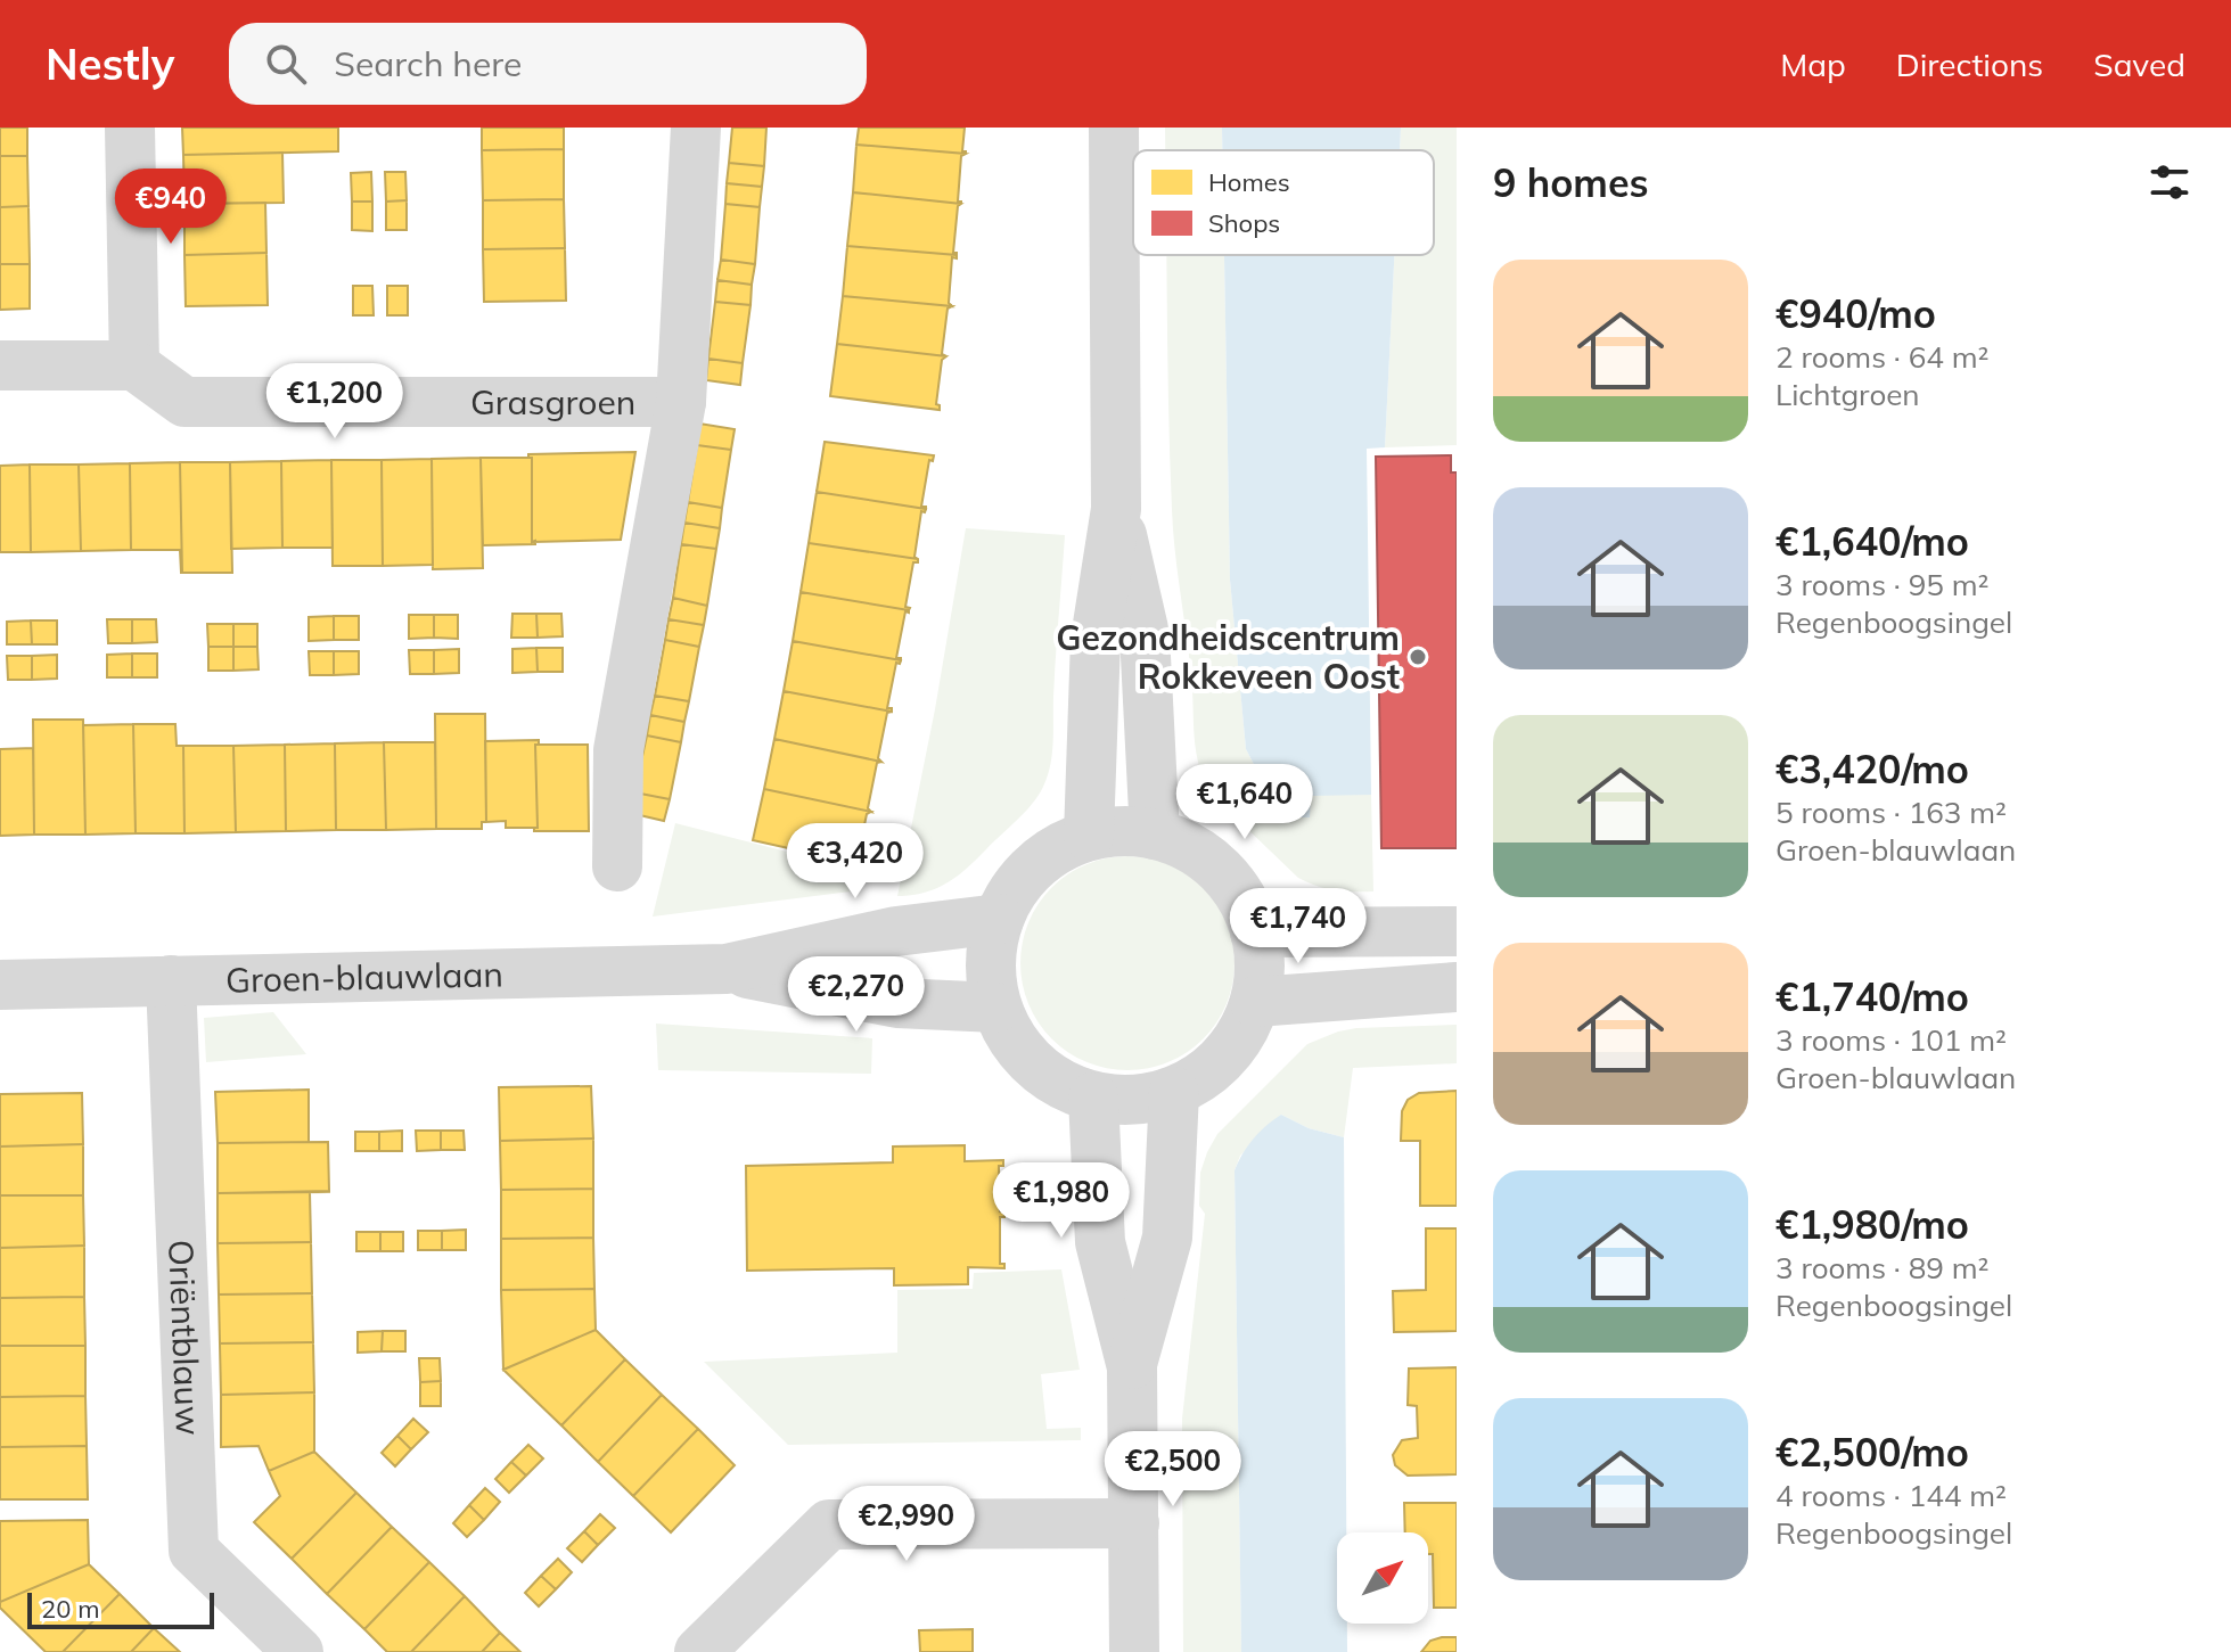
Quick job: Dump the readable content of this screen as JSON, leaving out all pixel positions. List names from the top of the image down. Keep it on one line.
{"streets":{"street":["Grasgroen","Groen-blauwlaan","Oriëntblauw"]},"crossings":[["Groen-blauwlaan","Oriëntblauw"]],"places":["Gezondheidscentrum Rokkeveen Oost"],"legend":["Homes","Shops"],"scale_bar":"20 m","north":"top right","page":{"header":"Nestly","search":"Search here","nav":["Map","Directions","Saved"],"heading":"9 homes","price":["€940","€1,200","€1,640","€3,420","€1,740","€2,270","€1,980","€2,500","€2,990"],"list":[{"name":"€940/mo","note":"2 rooms · 64 m² · Lichtgroen"},{"name":"€1,640/mo","note":"3 rooms · 95 m² · Regenboogsingel"},{"name":"€3,420/mo","note":"5 rooms · 163 m² · Groen-blauwlaan"},{"name":"€1,740/mo","note":"3 rooms · 101 m² · Groen-blauwlaan"},{"name":"€1,980/mo","note":"3 rooms · 89 m² · Regenboogsingel"},{"name":"€2,500/mo","note":"4 rooms · 144 m² · Regenboogsingel"}],"scale":"20 m"}}
